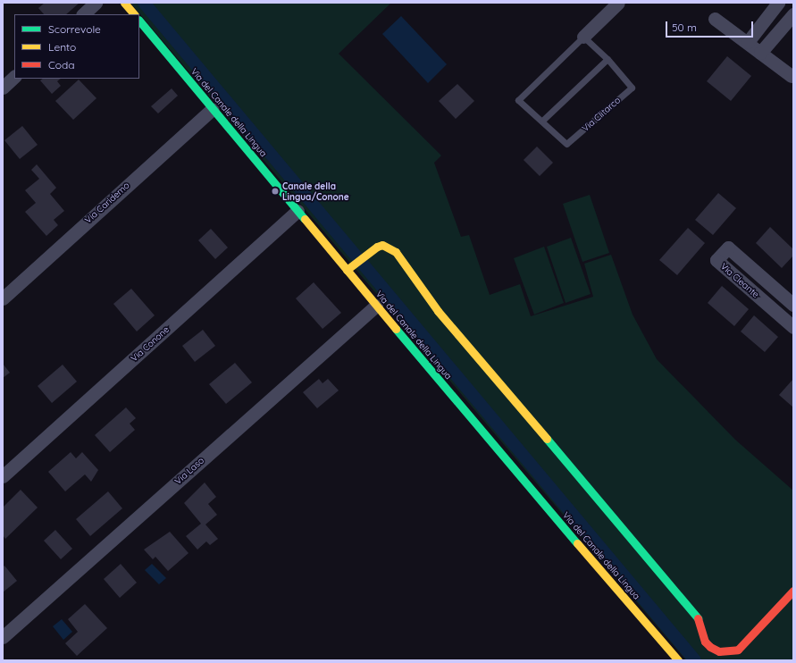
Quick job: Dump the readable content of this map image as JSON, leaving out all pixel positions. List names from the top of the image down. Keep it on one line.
{"streets":{"street":["Via del Canale della Lingua","Via Clitarco","Via Caridemo","Via Cleante","Via Conone","Via Laso"]},"crossings":[["Via del Canale della Lingua","Via Caridemo"],["Via del Canale della Lingua","Via Conone"],["Via del Canale della Lingua","Via Laso"]],"places":["Canale della Lingua/Conone"],"legend":["Scorrevole","Lento","Coda"],"scale_bar":"50 m"}
